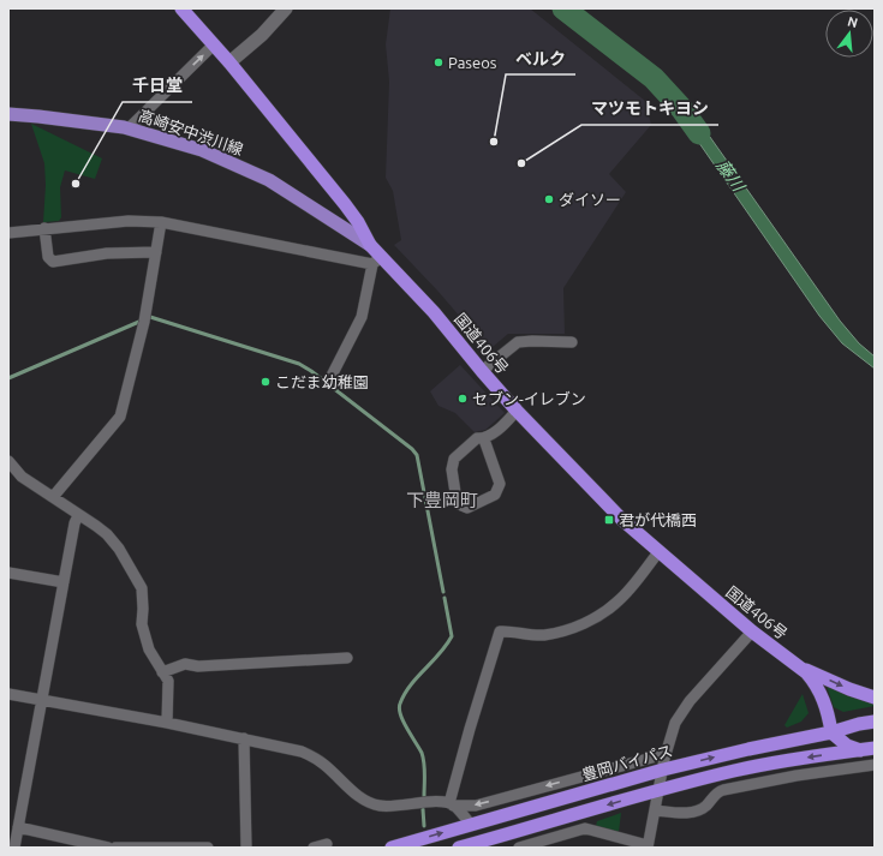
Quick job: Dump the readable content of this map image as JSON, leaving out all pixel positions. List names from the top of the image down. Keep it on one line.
{"streets":{"highway":["国道406号","豊岡バイパス"],"main road":["高崎安中渋川線"]},"crossings":[["高崎安中渋川線","国道406号"],["国道406号","豊岡バイパス"]],"districts":["下豊岡町"],"water":["藤川"],"places":{"other":["Paseos","ベルク","マツモトキヨシ","千日堂","ダイソー","こだま幼稚園","セブン-イレブン"],"transit":["君が代橋西"]},"north":"top"}
